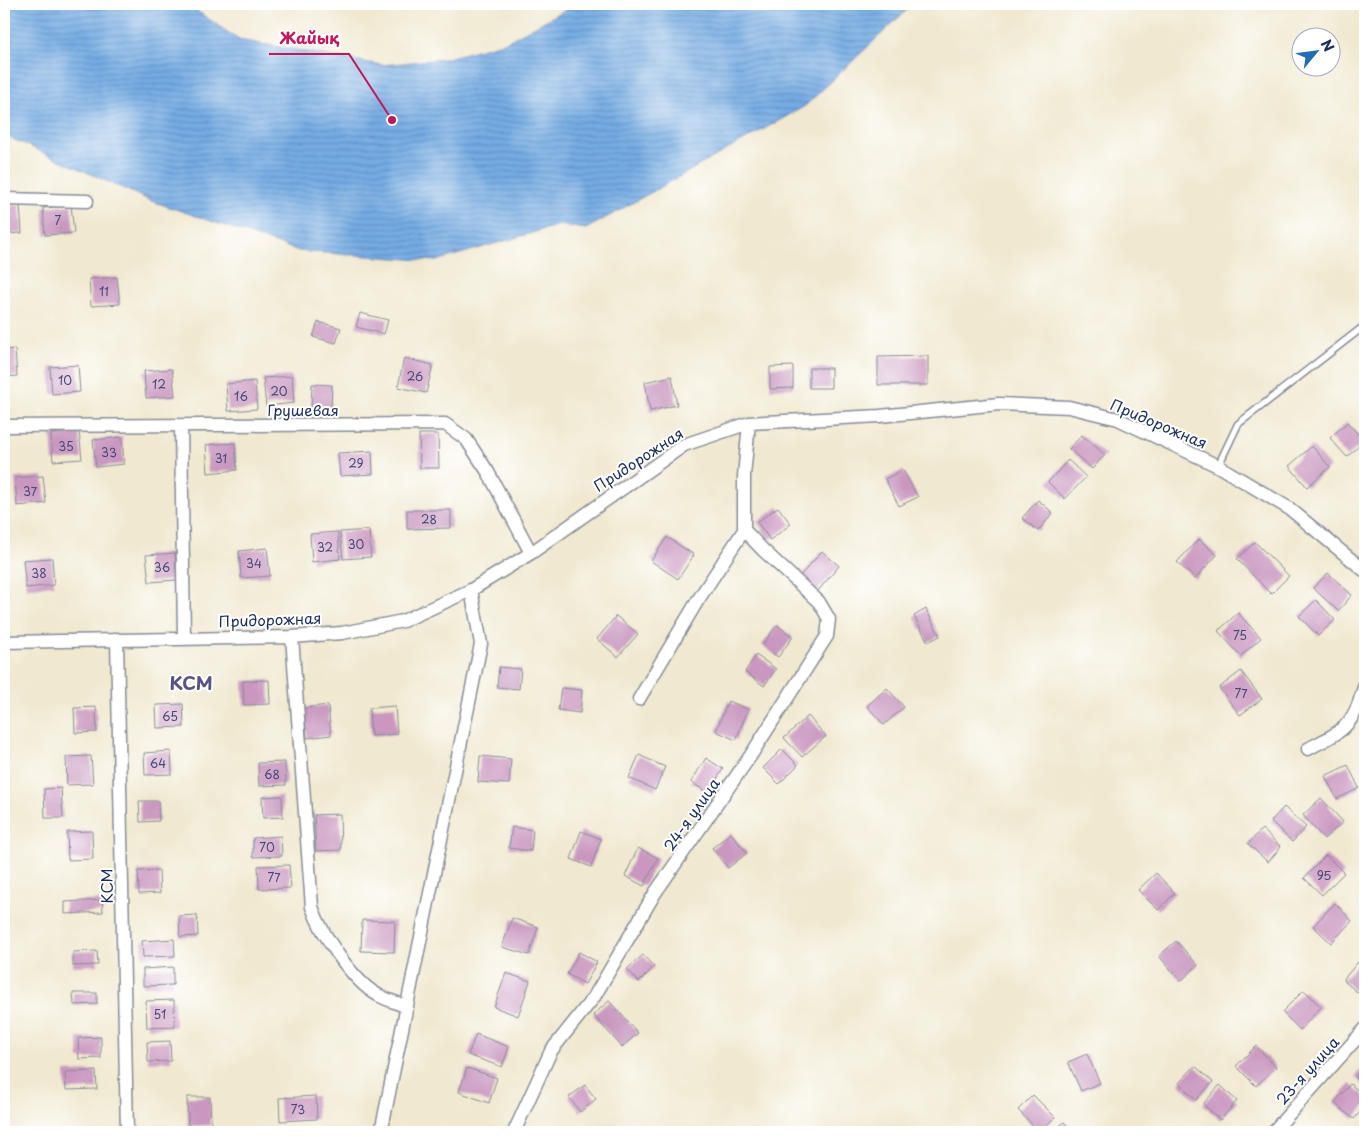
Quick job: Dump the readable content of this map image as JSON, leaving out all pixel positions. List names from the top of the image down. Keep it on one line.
{"streets":{"street":["Грушевая","Придорожная","24-я улица","КСМ","23-я улица"]},"crossings":[["Грушевая","Придорожная"],["Придорожная","КСМ"]],"districts":["КСМ"],"places":["Жайық"],"house_numbers":["7","11","26","10","12","20","16","35","33","31","29","37","28","30","32","34","36","38","75","77","65","64","68","70","95","77","51","73"],"north":"top right"}
